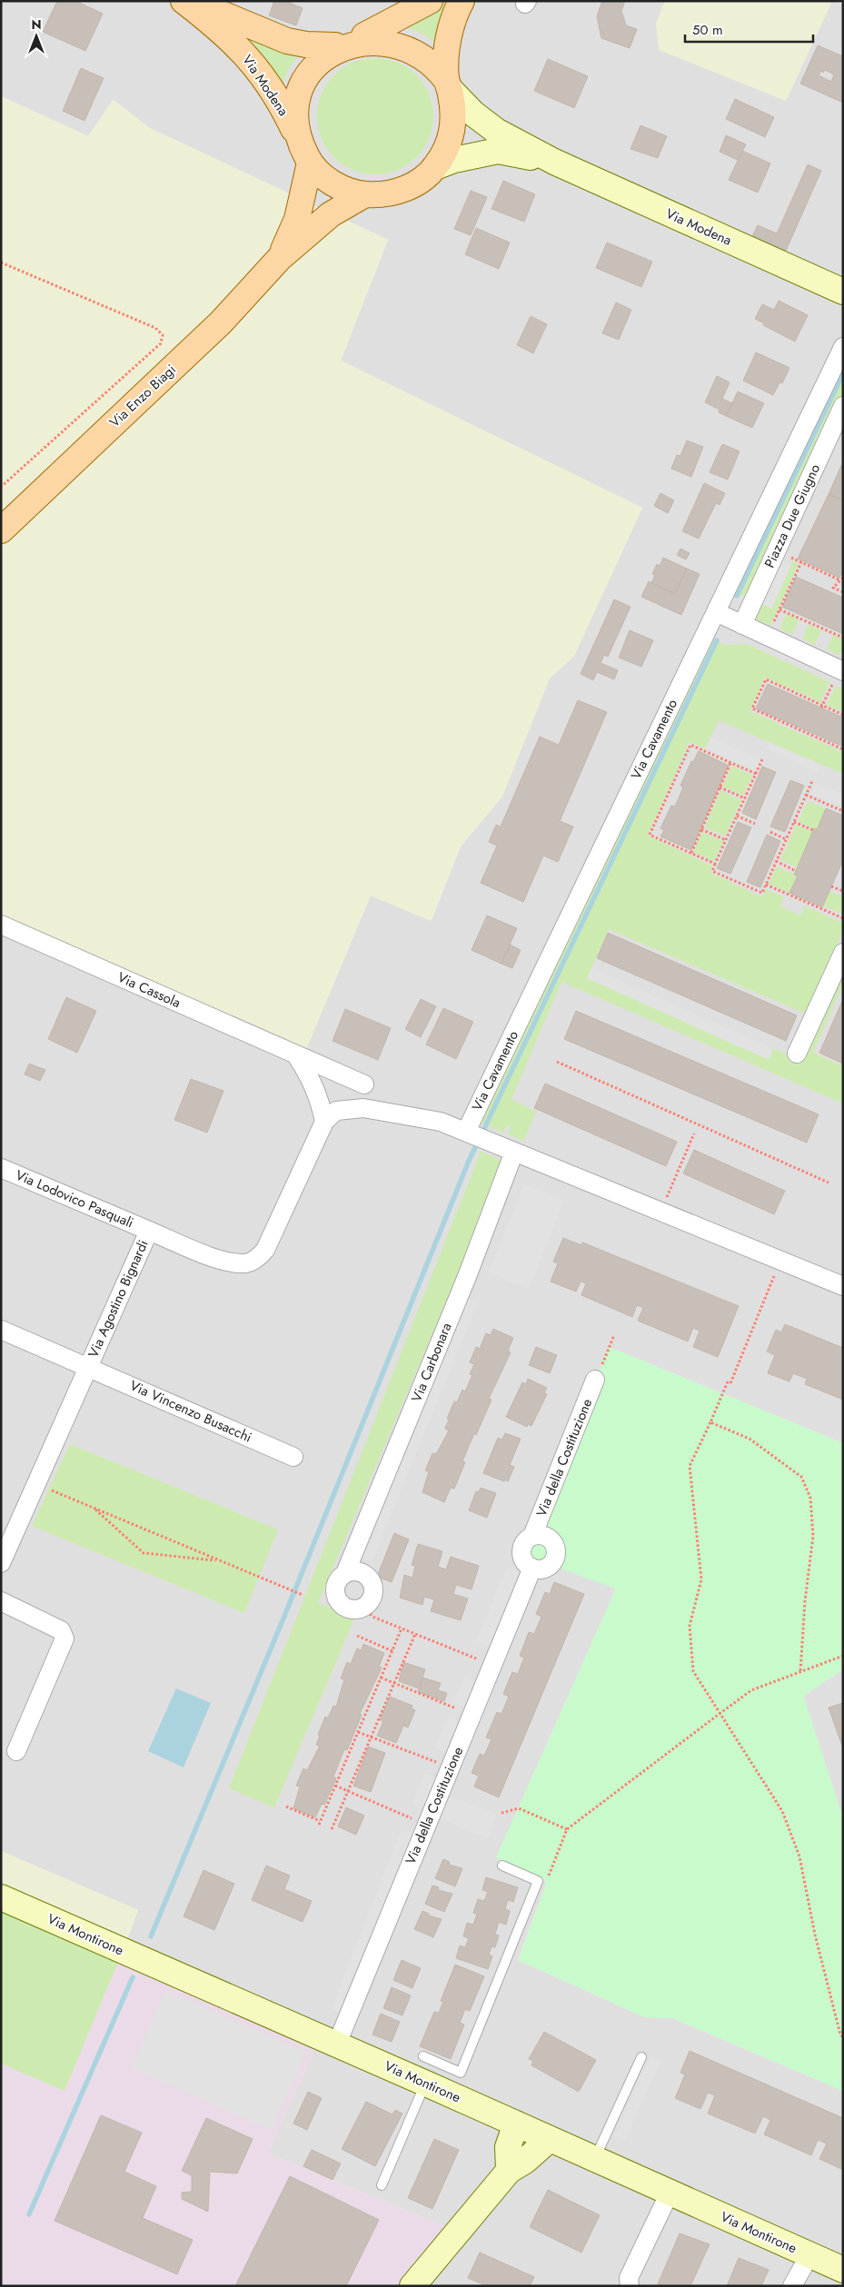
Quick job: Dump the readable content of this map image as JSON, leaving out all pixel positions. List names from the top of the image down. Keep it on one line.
{"streets":{"main road":["Via Modena","Via Enzo Biagi"],"street":["Piazza Due Giugno","Via Cavamento","Via Cassola","Via Lodovico Pasquali","Via Agostino Bignardi","Via Carbonara","Via Vincenzo Busacchi","Via della Costituzione","Via Montirone"]},"crossings":[["Via Modena","Via Enzo Biagi"],["Via Lodovico Pasquali","Via Agostino Bignardi"],["Via Agostino Bignardi","Via Vincenzo Busacchi"],["Via della Costituzione","Via Montirone"]],"scale_bar":"50 m","north":"top"}
